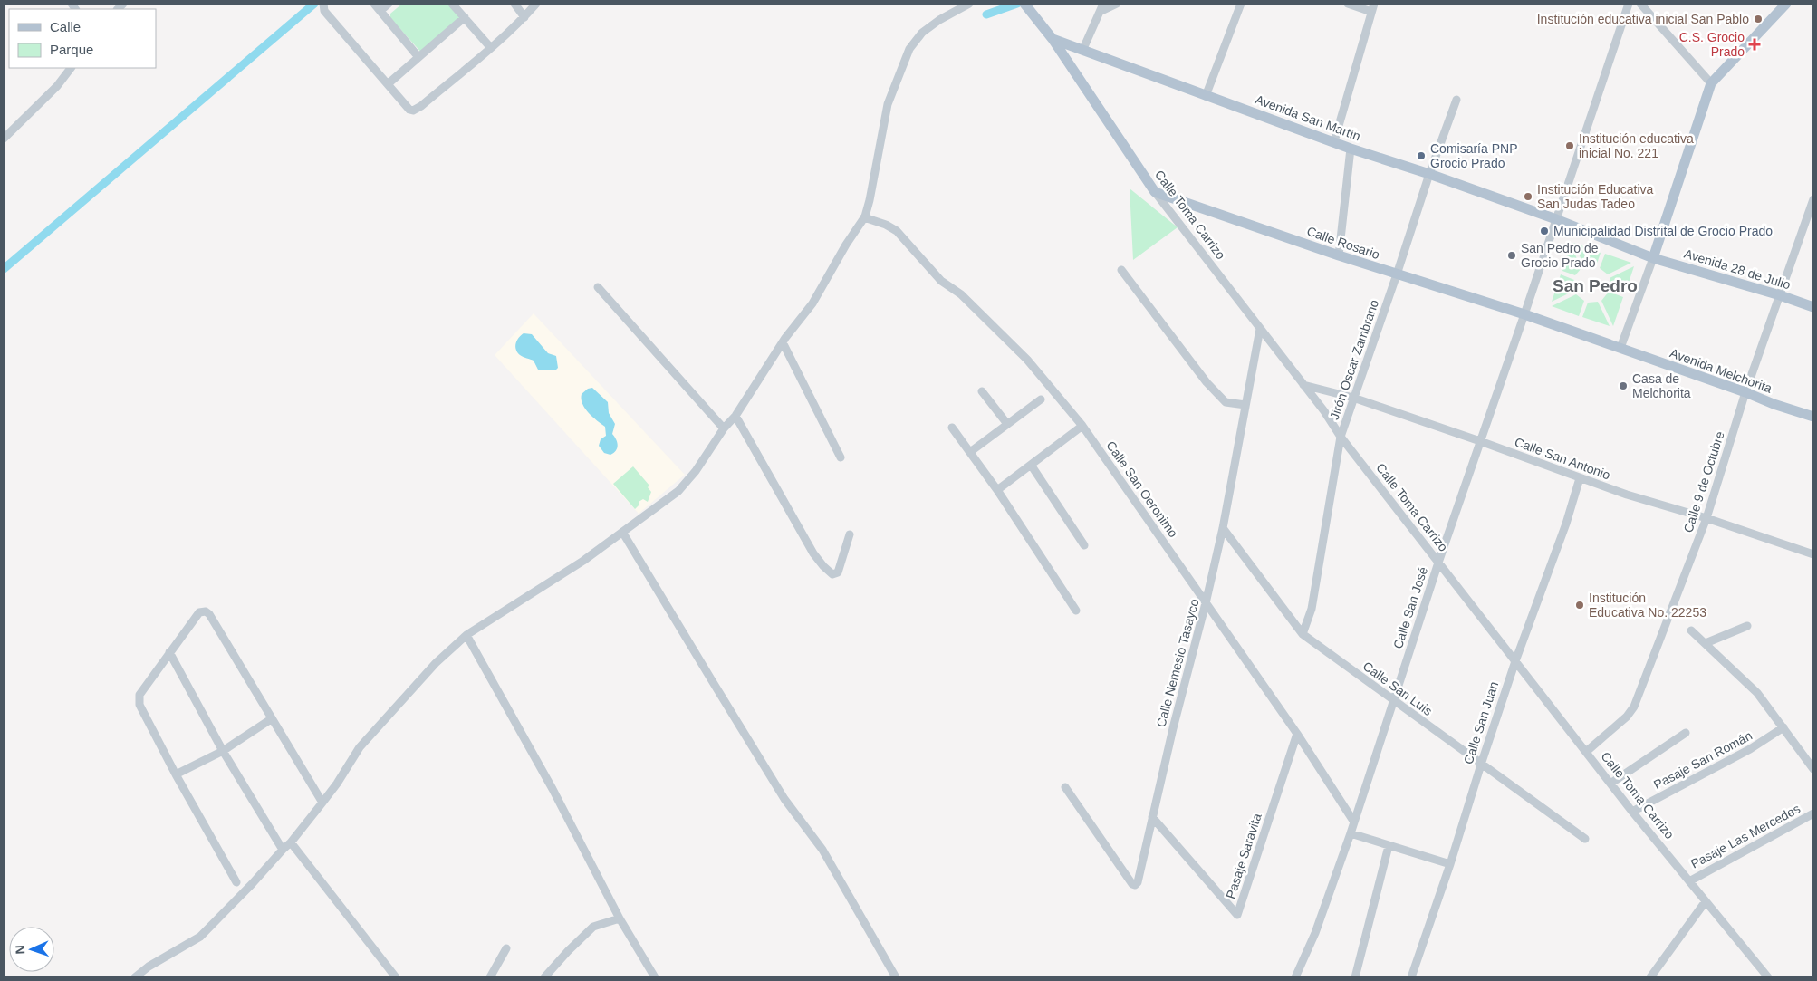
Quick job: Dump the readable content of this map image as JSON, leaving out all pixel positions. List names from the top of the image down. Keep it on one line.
{"streets":{"main road":["Avenida San Martín","Calle Toma Carrizo","Calle Rosario","Avenida 28 de Julio","Avenida Melchorita"],"street":["Jirón Oscar Zambrano","Calle San Antonio","Calle 9 de Octubre","Calle San Oeronimo","Calle San José","Calle Nemesio Tasayco","Calle San Luis","Calle San Juan","Pasaje San Román","Pasaje Las Mercedes","Pasaje Saravita"]},"crossings":[["Avenida San Martín","Calle Toma Carrizo"],["Avenida San Martín","Avenida 28 de Julio"],["Avenida San Martín","Jirón Oscar Zambrano"],["Avenida San Martín","Calle San José"],["Calle Toma Carrizo","Calle Rosario"],["Calle Toma Carrizo","Jirón Oscar Zambrano"],["Calle Toma Carrizo","Calle San Antonio"],["Calle Toma Carrizo","Calle 9 de Octubre"],["Calle Toma Carrizo","Calle San José"],["Calle Toma Carrizo","Calle Nemesio Tasayco"],["Calle Toma Carrizo","Calle San Juan"],["Calle Toma Carrizo","Pasaje San Román"],["Calle Toma Carrizo","Pasaje Las Mercedes"],["Calle Rosario","Jirón Oscar Zambrano"],["Calle Rosario","Avenida Melchorita"],["Calle Rosario","Calle San José"],["Avenida 28 de Julio","Calle 9 de Octubre"],["Avenida 28 de Julio","Calle San José"],["Jirón Oscar Zambrano","Calle San Antonio"],["Jirón Oscar Zambrano","Calle San Luis"],["Avenida Melchorita","Calle 9 de Octubre"],["Avenida Melchorita","Calle San José"],["Calle San Antonio","Calle 9 de Octubre"],["Calle San Antonio","Calle San José"],["Calle San Antonio","Calle San Juan"],["Calle San Oeronimo","Calle San José"],["Calle San Oeronimo","Calle Nemesio Tasayco"],["Calle San Oeronimo","Pasaje Saravita"],["Calle San José","Calle San Luis"],["Calle Nemesio Tasayco","Calle San Luis"],["Calle Nemesio Tasayco","Pasaje Saravita"],["Calle San Luis","Calle San Juan"]],"districts":["San Pedro"],"places":{"other":["Institución educativa inicial San Pablo","Institución educativa inicial No. 221","Comisaría PNP Grocio Prado","Institución Educativa San Judas Tadeo","Municipalidad Distrital de Grocio Prado","San Pedro de Grocio Prado","Casa de Melchorita","Institución Educativa No. 22253"],"health":["C.S. Grocio Prado"]},"legend":["Calle","Parque"],"north":"left"}
